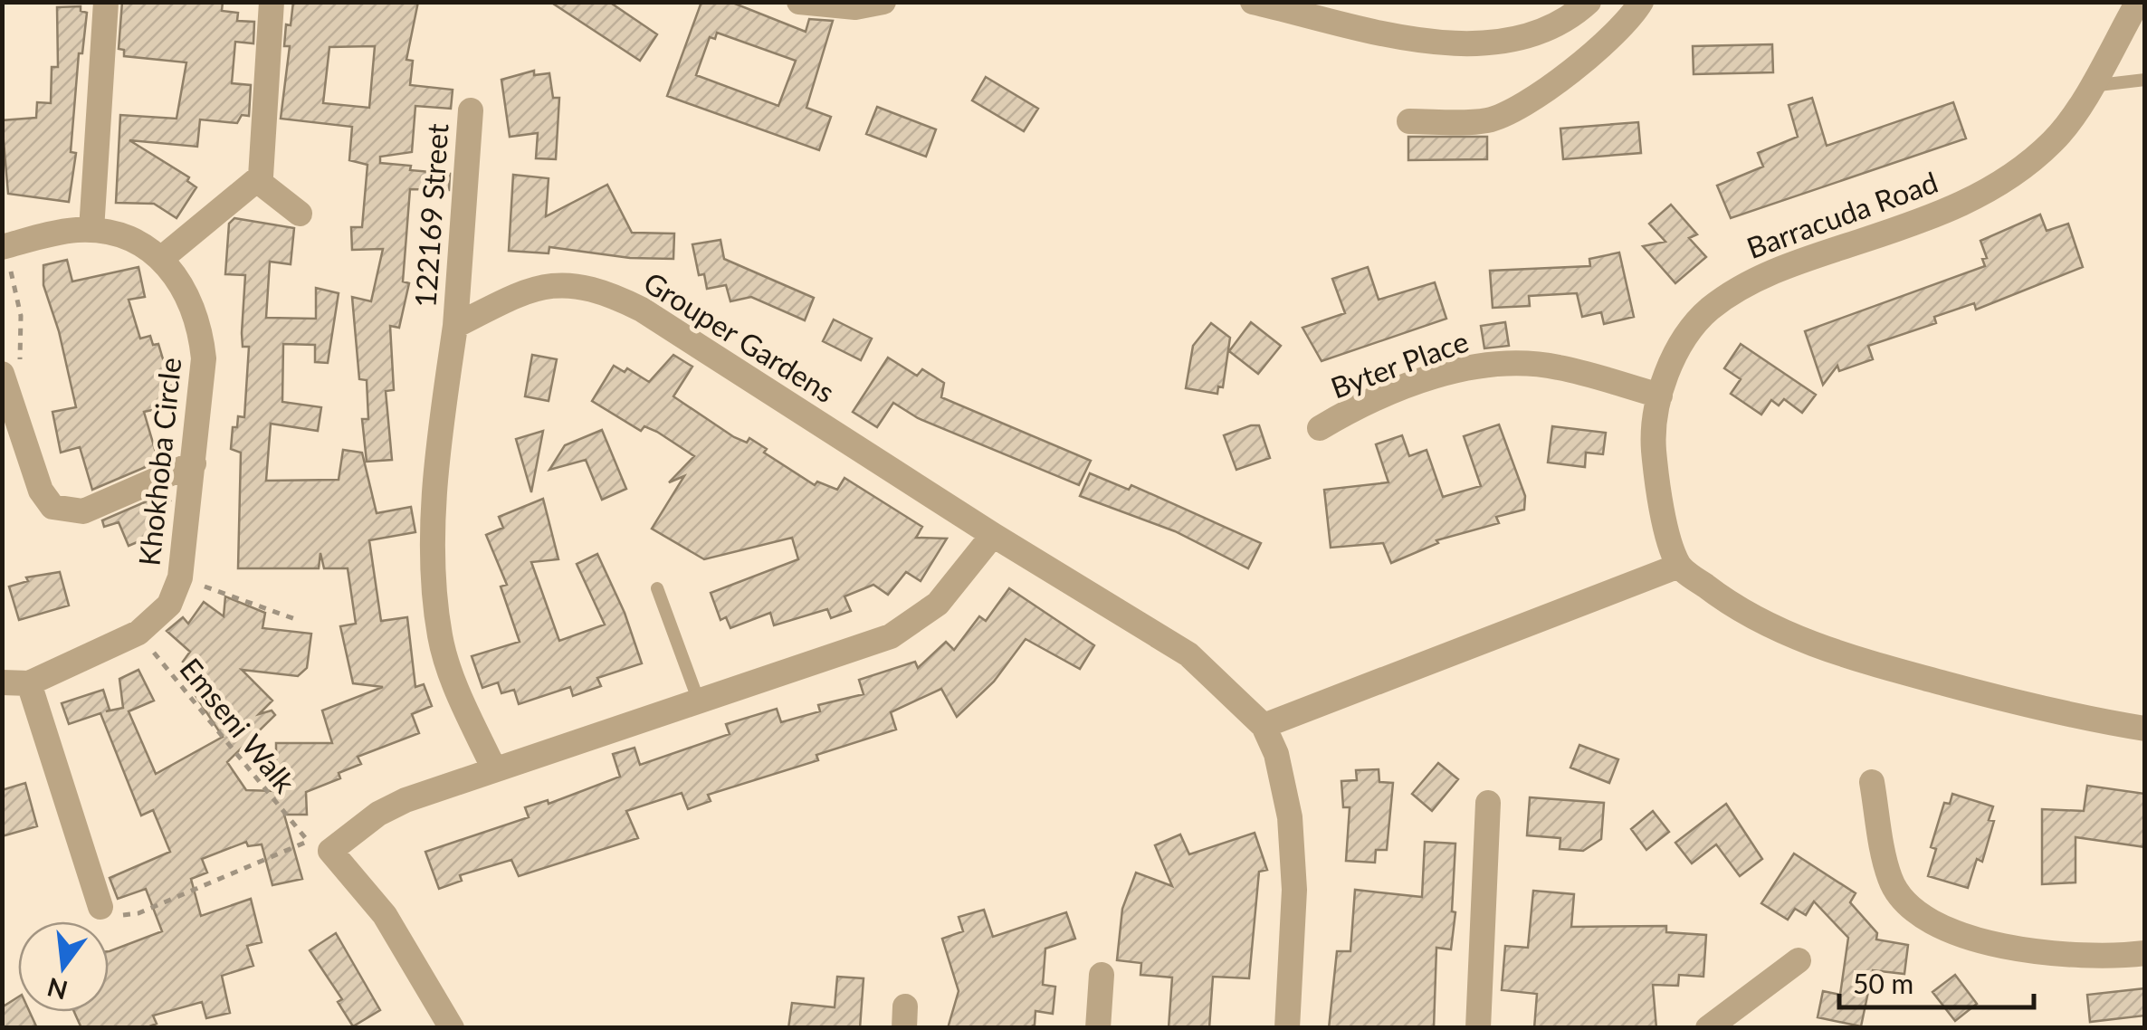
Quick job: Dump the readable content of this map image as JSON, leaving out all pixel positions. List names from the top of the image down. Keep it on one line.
{"streets":{"street":["Barracuda Road","122169 Street","Grouper Gardens","Byter Place","Khokhoba Circle"],"path":["Emseni Walk"]},"crossings":[["Barracuda Road","Byter Place"],["122169 Street","Grouper Gardens"],["Khokhoba Circle","Emseni Walk"]],"scale_bar":"50 m","north":"bottom"}
